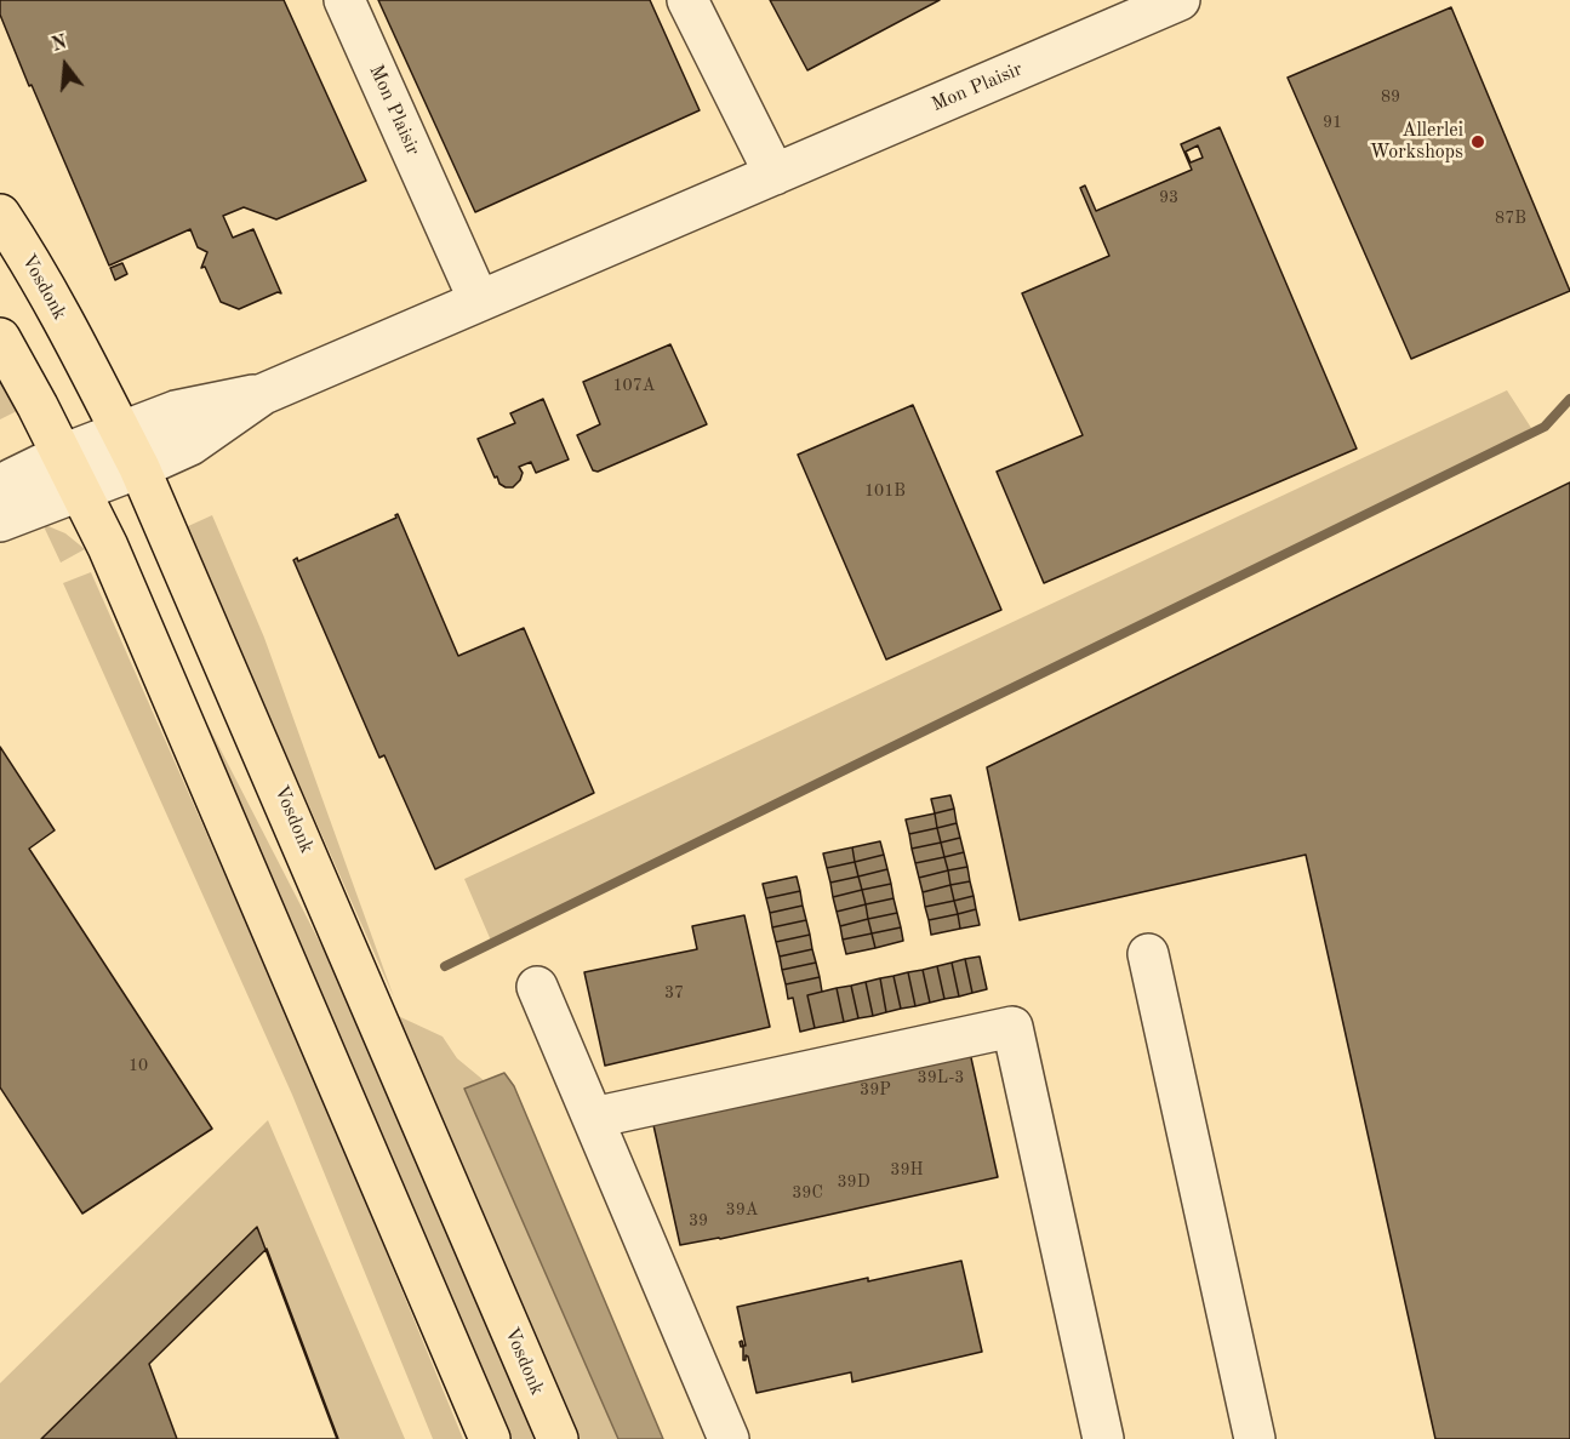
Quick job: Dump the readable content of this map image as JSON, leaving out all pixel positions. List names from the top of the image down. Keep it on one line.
{"streets":{"main road":["Vosdonk"],"street":["Mon Plaisir"]},"crossings":[["Mon Plaisir","Vosdonk"]],"places":["Allerlei Workshops"],"house_numbers":["89","91","93","87B","107A","101B","37","10","39L-3","39P","39H","39D","39C","39A","39"],"north":"top"}
